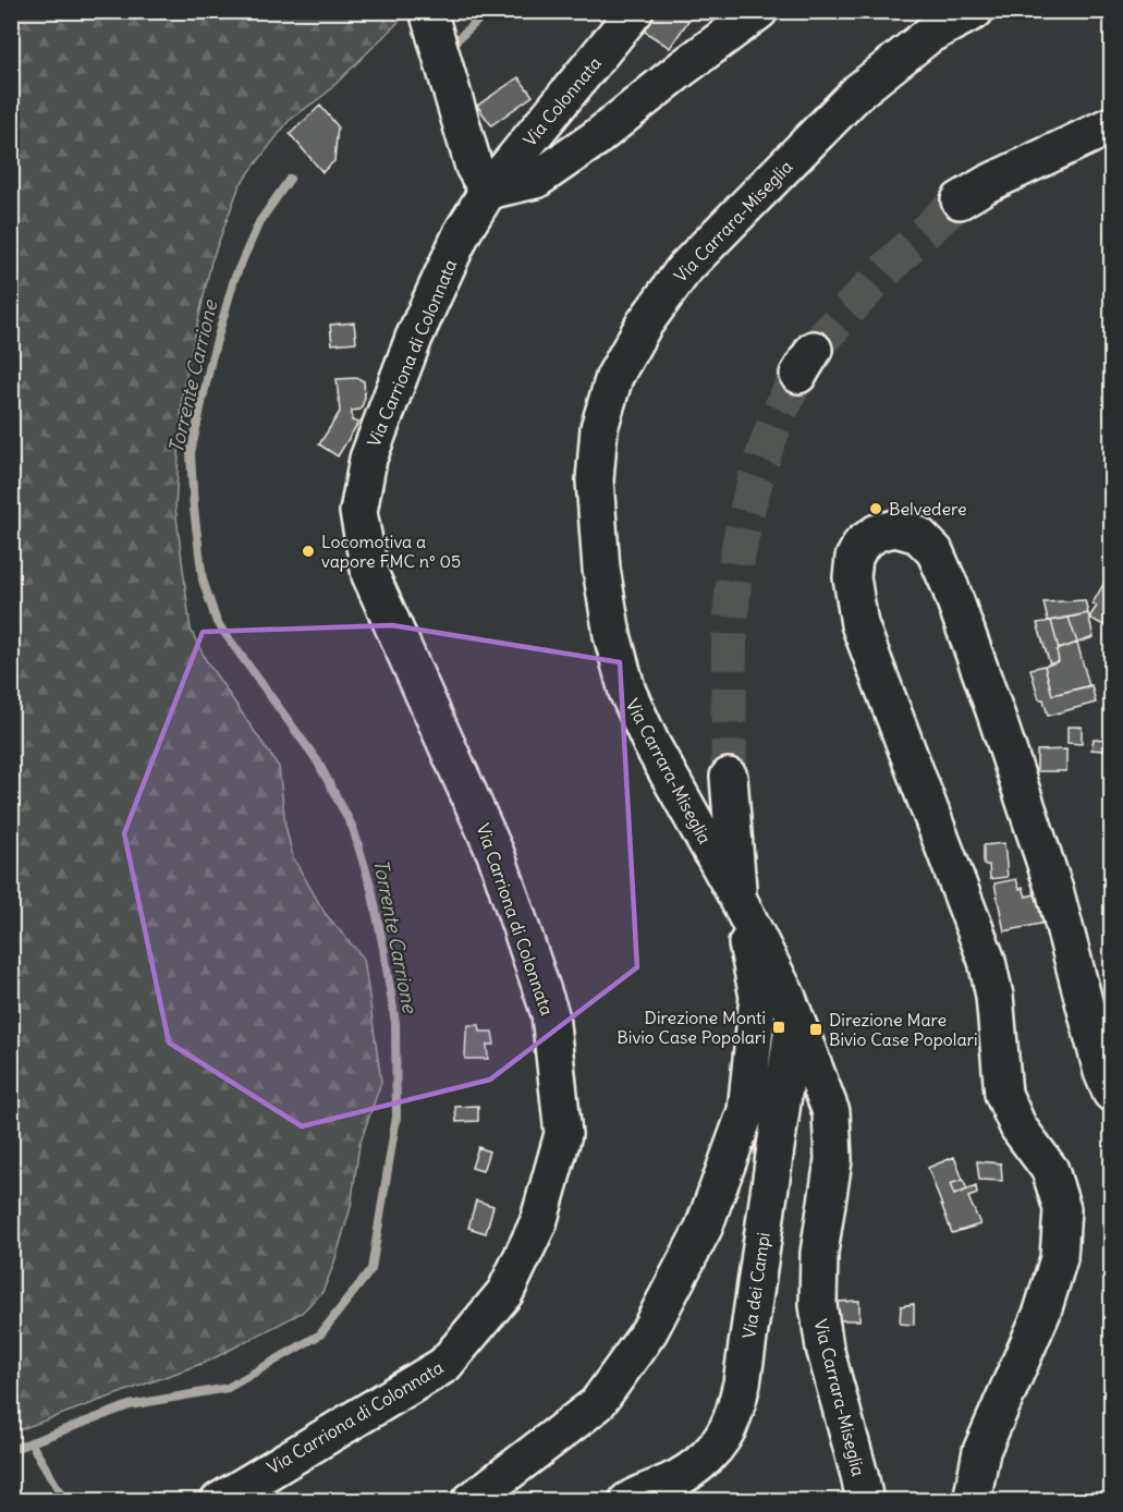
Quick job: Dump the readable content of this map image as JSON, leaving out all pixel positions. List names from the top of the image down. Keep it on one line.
{"streets":{"street":["Via Colonnata","Via Carrara-Miseglia","Via Carriona di Colonnata","Via dei Campi"]},"crossings":[["Via Colonnata","Via Carriona di Colonnata"],["Via Carrara-Miseglia","Via dei Campi"]],"water":["Torrente Carrione"],"places":{"other":["Belvedere","Locomotiva a vapore FMC nº 05"],"transit":["Direzione Monti Bivio Case Popolari","Direzione Mare Bivio Case Popolari"]}}
